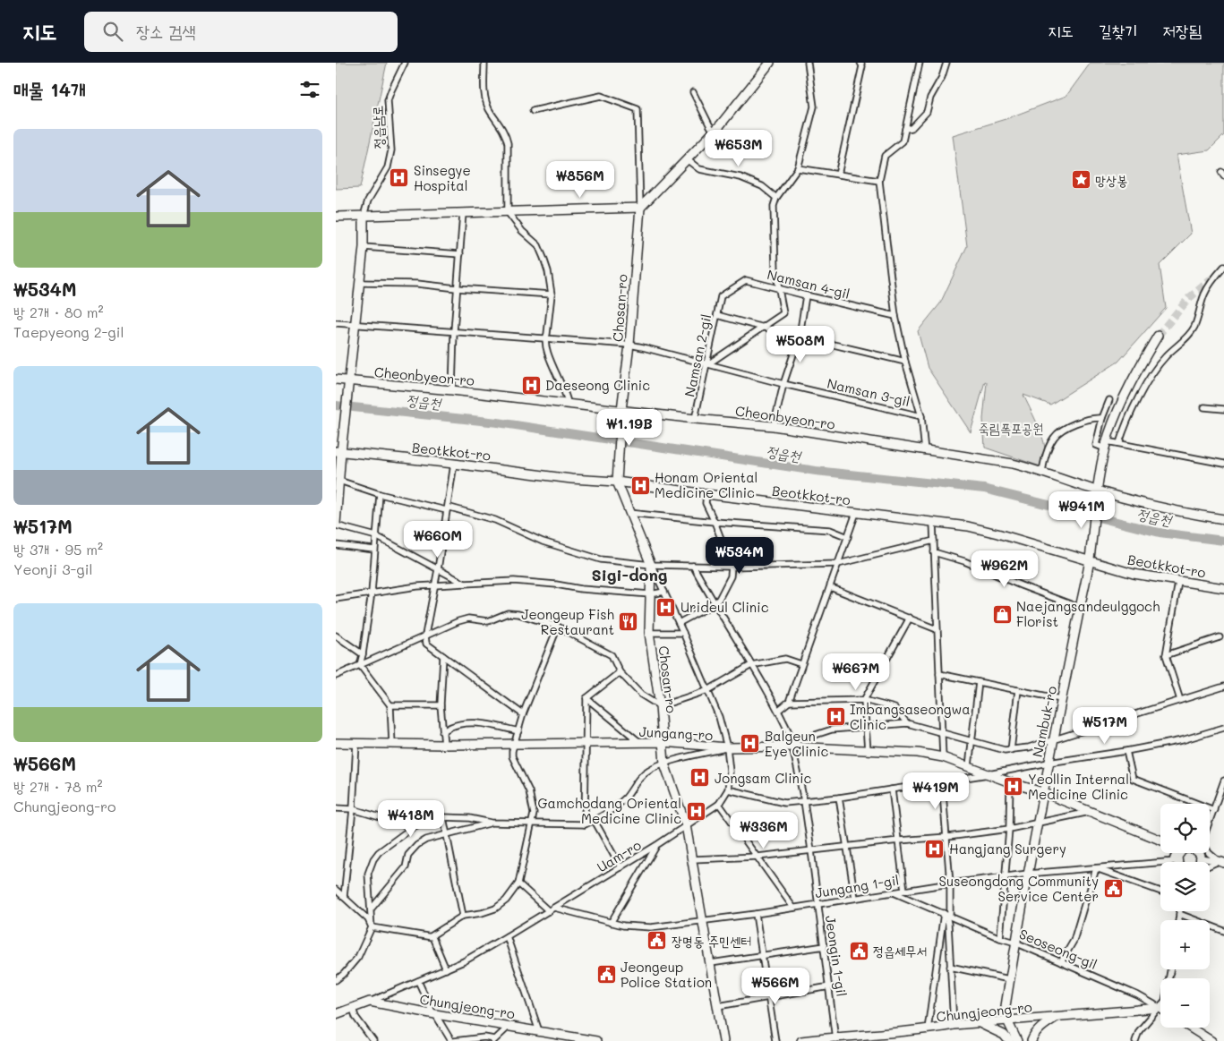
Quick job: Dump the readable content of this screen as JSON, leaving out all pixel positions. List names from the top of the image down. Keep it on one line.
{"streets":{"street":["정읍남로","Namsan 4-gil","Chosan-ro","Namsan 2-gil","Cheonbyeon-ro","Namsan 3-gil","Beotkkot-ro","Nambuk-ro","Jungang-ro","Uam-ro","Jungang 1-gil","Seoseong-gil","Jeongin 1-gil","Chungjeong-ro"]},"crossings":[["Namsan 4-gil","Namsan 2-gil"],["Chosan-ro","Cheonbyeon-ro"],["Chosan-ro","Namsan 3-gil"],["Chosan-ro","Beotkkot-ro"],["Chosan-ro","Jungang-ro"],["Chosan-ro","Uam-ro"],["Chosan-ro","Jungang 1-gil"],["Namsan 2-gil","Cheonbyeon-ro"],["Namsan 2-gil","Namsan 3-gil"],["Cheonbyeon-ro","Nambuk-ro"],["Beotkkot-ro","Nambuk-ro"],["Nambuk-ro","Jungang-ro"],["Nambuk-ro","Jungang 1-gil"],["Nambuk-ro","Seoseong-gil"],["Nambuk-ro","Chungjeong-ro"],["Jungang-ro","Uam-ro"],["Jungang-ro","Jeongin 1-gil"],["Uam-ro","Jungang 1-gil"],["Uam-ro","Chungjeong-ro"],["Jungang 1-gil","Seoseong-gil"],["Jungang 1-gil","Jeongin 1-gil"],["Seoseong-gil","Chungjeong-ro"],["Jeongin 1-gil","Chungjeong-ro"]],"districts":["Sigi-dong"],"water":["정읍천"],"parks":["죽림폭포공원"],"places":{"hospital":["Sinsegye Hospital","Daeseong Clinic","Honam Oriental Medicine Clinic","Urideul Clinic","Imbangsaseongwa Clinic","Balgeun Eye Clinic","Jongsam Clinic","Yeollin Internal Medicine Clinic","Gamchodang Oriental Medicine Clinic","Hangjang Surgery"],"place":["망상봉"],"shop":["Naejangsandeulggoch Florist"],"restaurant":["Jeongeup Fish Restaurant"],"public building":["Suseongdong Community Service Center","장명동 주민센터","정읍세무서","Jeongeup Police Station"]},"page":{"header":"지도","search":"장소 검색","nav":["지도","길찾기","저장됨"],"heading":"매물 14개","list":[{"name":"₩534M","note":"방 2개 · 80 m² · Taepyeong 2-gil"},{"name":"₩517M","note":"방 3개 · 95 m² · Yeonji 3-gil"},{"name":"₩566M","note":"방 2개 · 78 m² · Chungjeong-ro"}],"price":["₩653M","₩856M","₩508M","₩1.19B","₩941M","₩660M","₩534M","₩962M","₩667M","₩517M","₩419M","₩418M","₩336M","₩566M"],"map_buttons":["+","−"]}}
